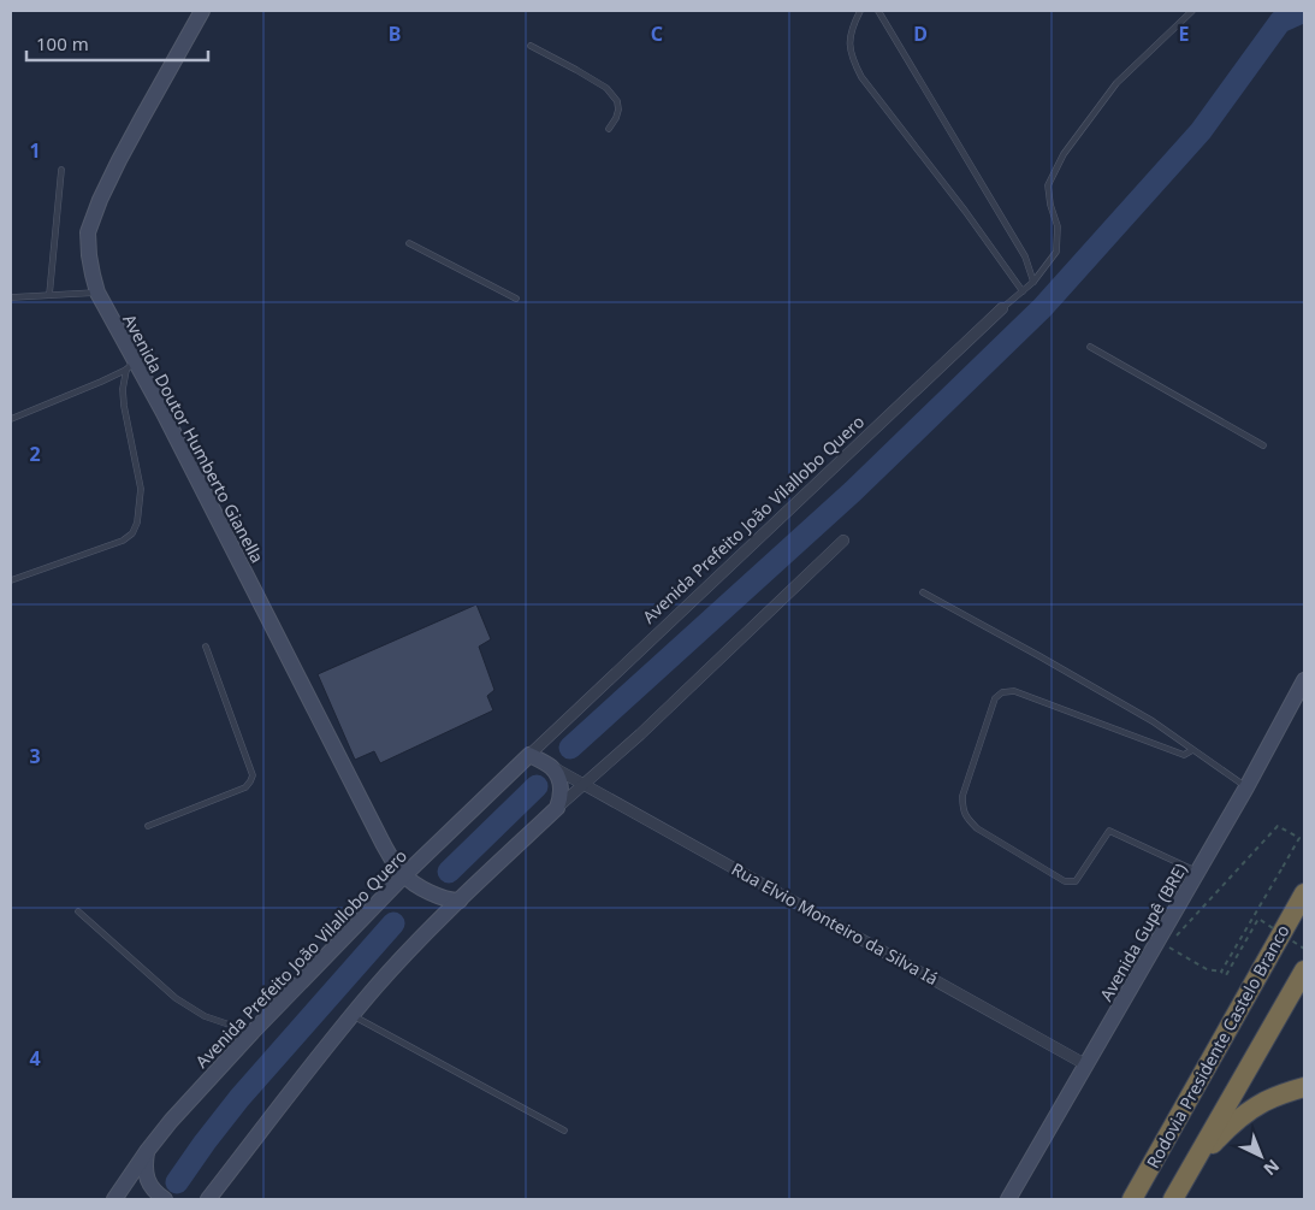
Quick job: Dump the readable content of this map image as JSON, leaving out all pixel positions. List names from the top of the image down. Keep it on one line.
{"streets":{"highway":["Rodovia Presidente Castelo Branco"],"main road":["Avenida Doutor Humberto Gianella","Avenida Prefeito João Vilallobo Quero","Avenida Gupê (BRE)"],"street":["Rua Elvio Monteiro da Silva Iá"]},"crossings":[["Avenida Doutor Humberto Gianella","Avenida Prefeito João Vilallobo Quero"],["Rua Elvio Monteiro da Silva Iá","Avenida Gupê (BRE)"]],"scale_bar":"100 m","north":"bottom right","grid":{"columns":["B","C","D","E"],"rows":["1","2","3","4"]}}
